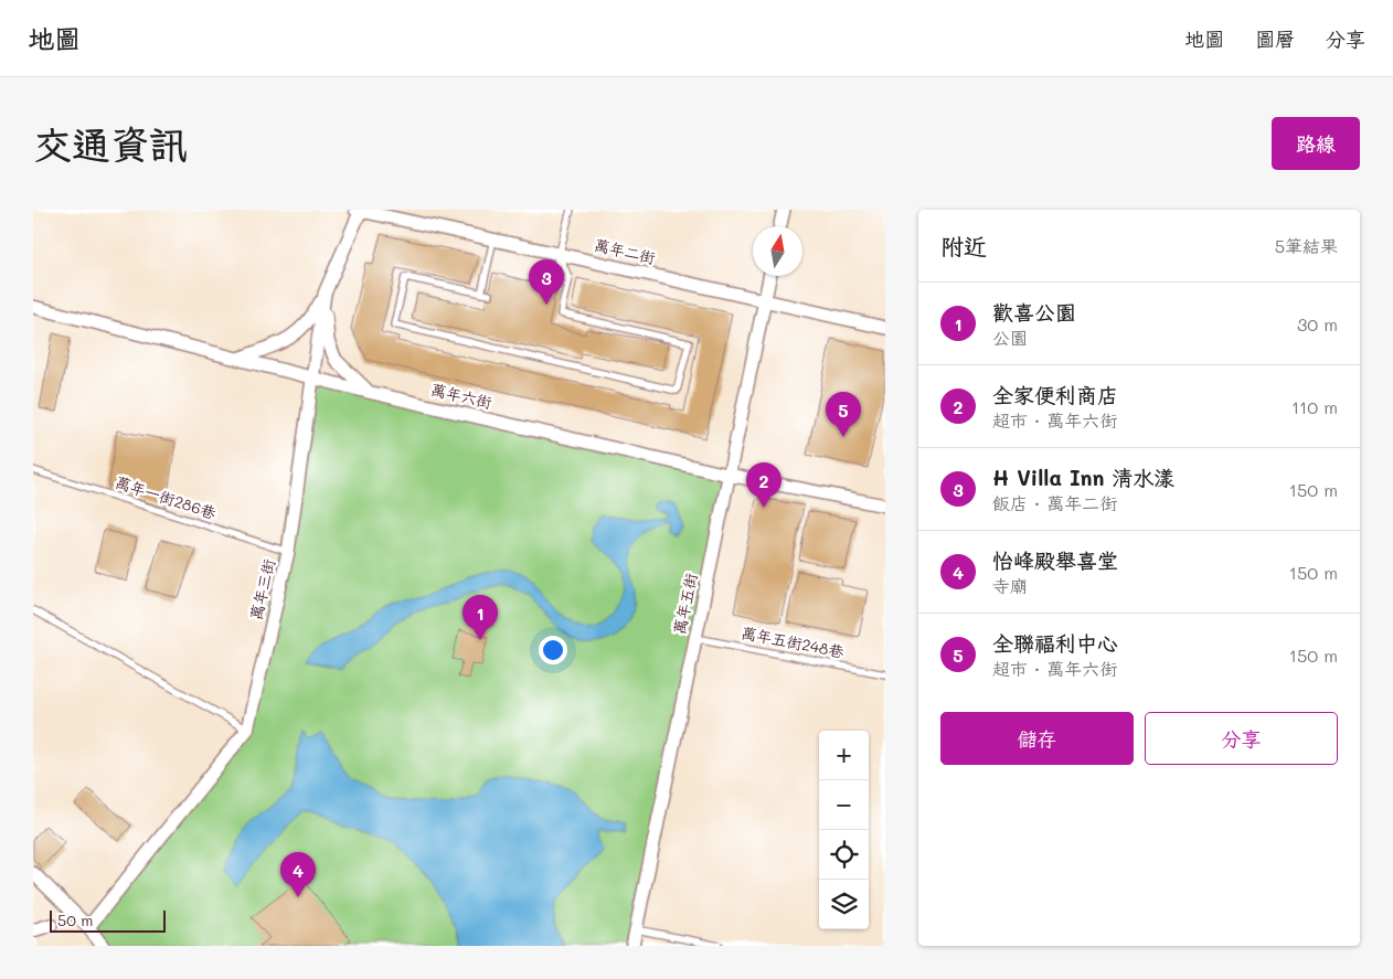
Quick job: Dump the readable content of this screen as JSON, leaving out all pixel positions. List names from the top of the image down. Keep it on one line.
{"streets":{"street":["萬年二街","萬年六街","萬年三街","萬年五街"],"lane":["萬年一街286巷","萬年五街248巷"]},"crossings":[["萬年二街","萬年三街"],["萬年二街","萬年五街"],["萬年六街","萬年三街"],["萬年六街","萬年五街"],["萬年一街286巷","萬年三街"],["萬年五街","萬年五街248巷"]],"scale_bar":"50 m","north":"top","page":{"header":"地圖","nav":["地圖","圖層","分享"],"buttons":["路線",["儲存","分享"]],"title":"交通資訊","heading":["附近","5筆結果"],"pins":["3","5","2","1","4"],"list":[{"mark":"1","name":"歡喜公園","note":"公園","value":"30 m"},{"mark":"2","name":"全家便利商店","note":"超市 · 萬年六街","value":"110 m"},{"mark":"3","name":"H Villa Inn 清水漾","note":"飯店 · 萬年二街","value":"150 m"},{"mark":"4","name":"怡峰殿舉喜堂","note":"寺廟","value":"150 m"},{"mark":"5","name":"全聯福利中心","note":"超市 · 萬年六街","value":"150 m"}],"map_buttons":["+","−"],"scale":"50 m"}}
